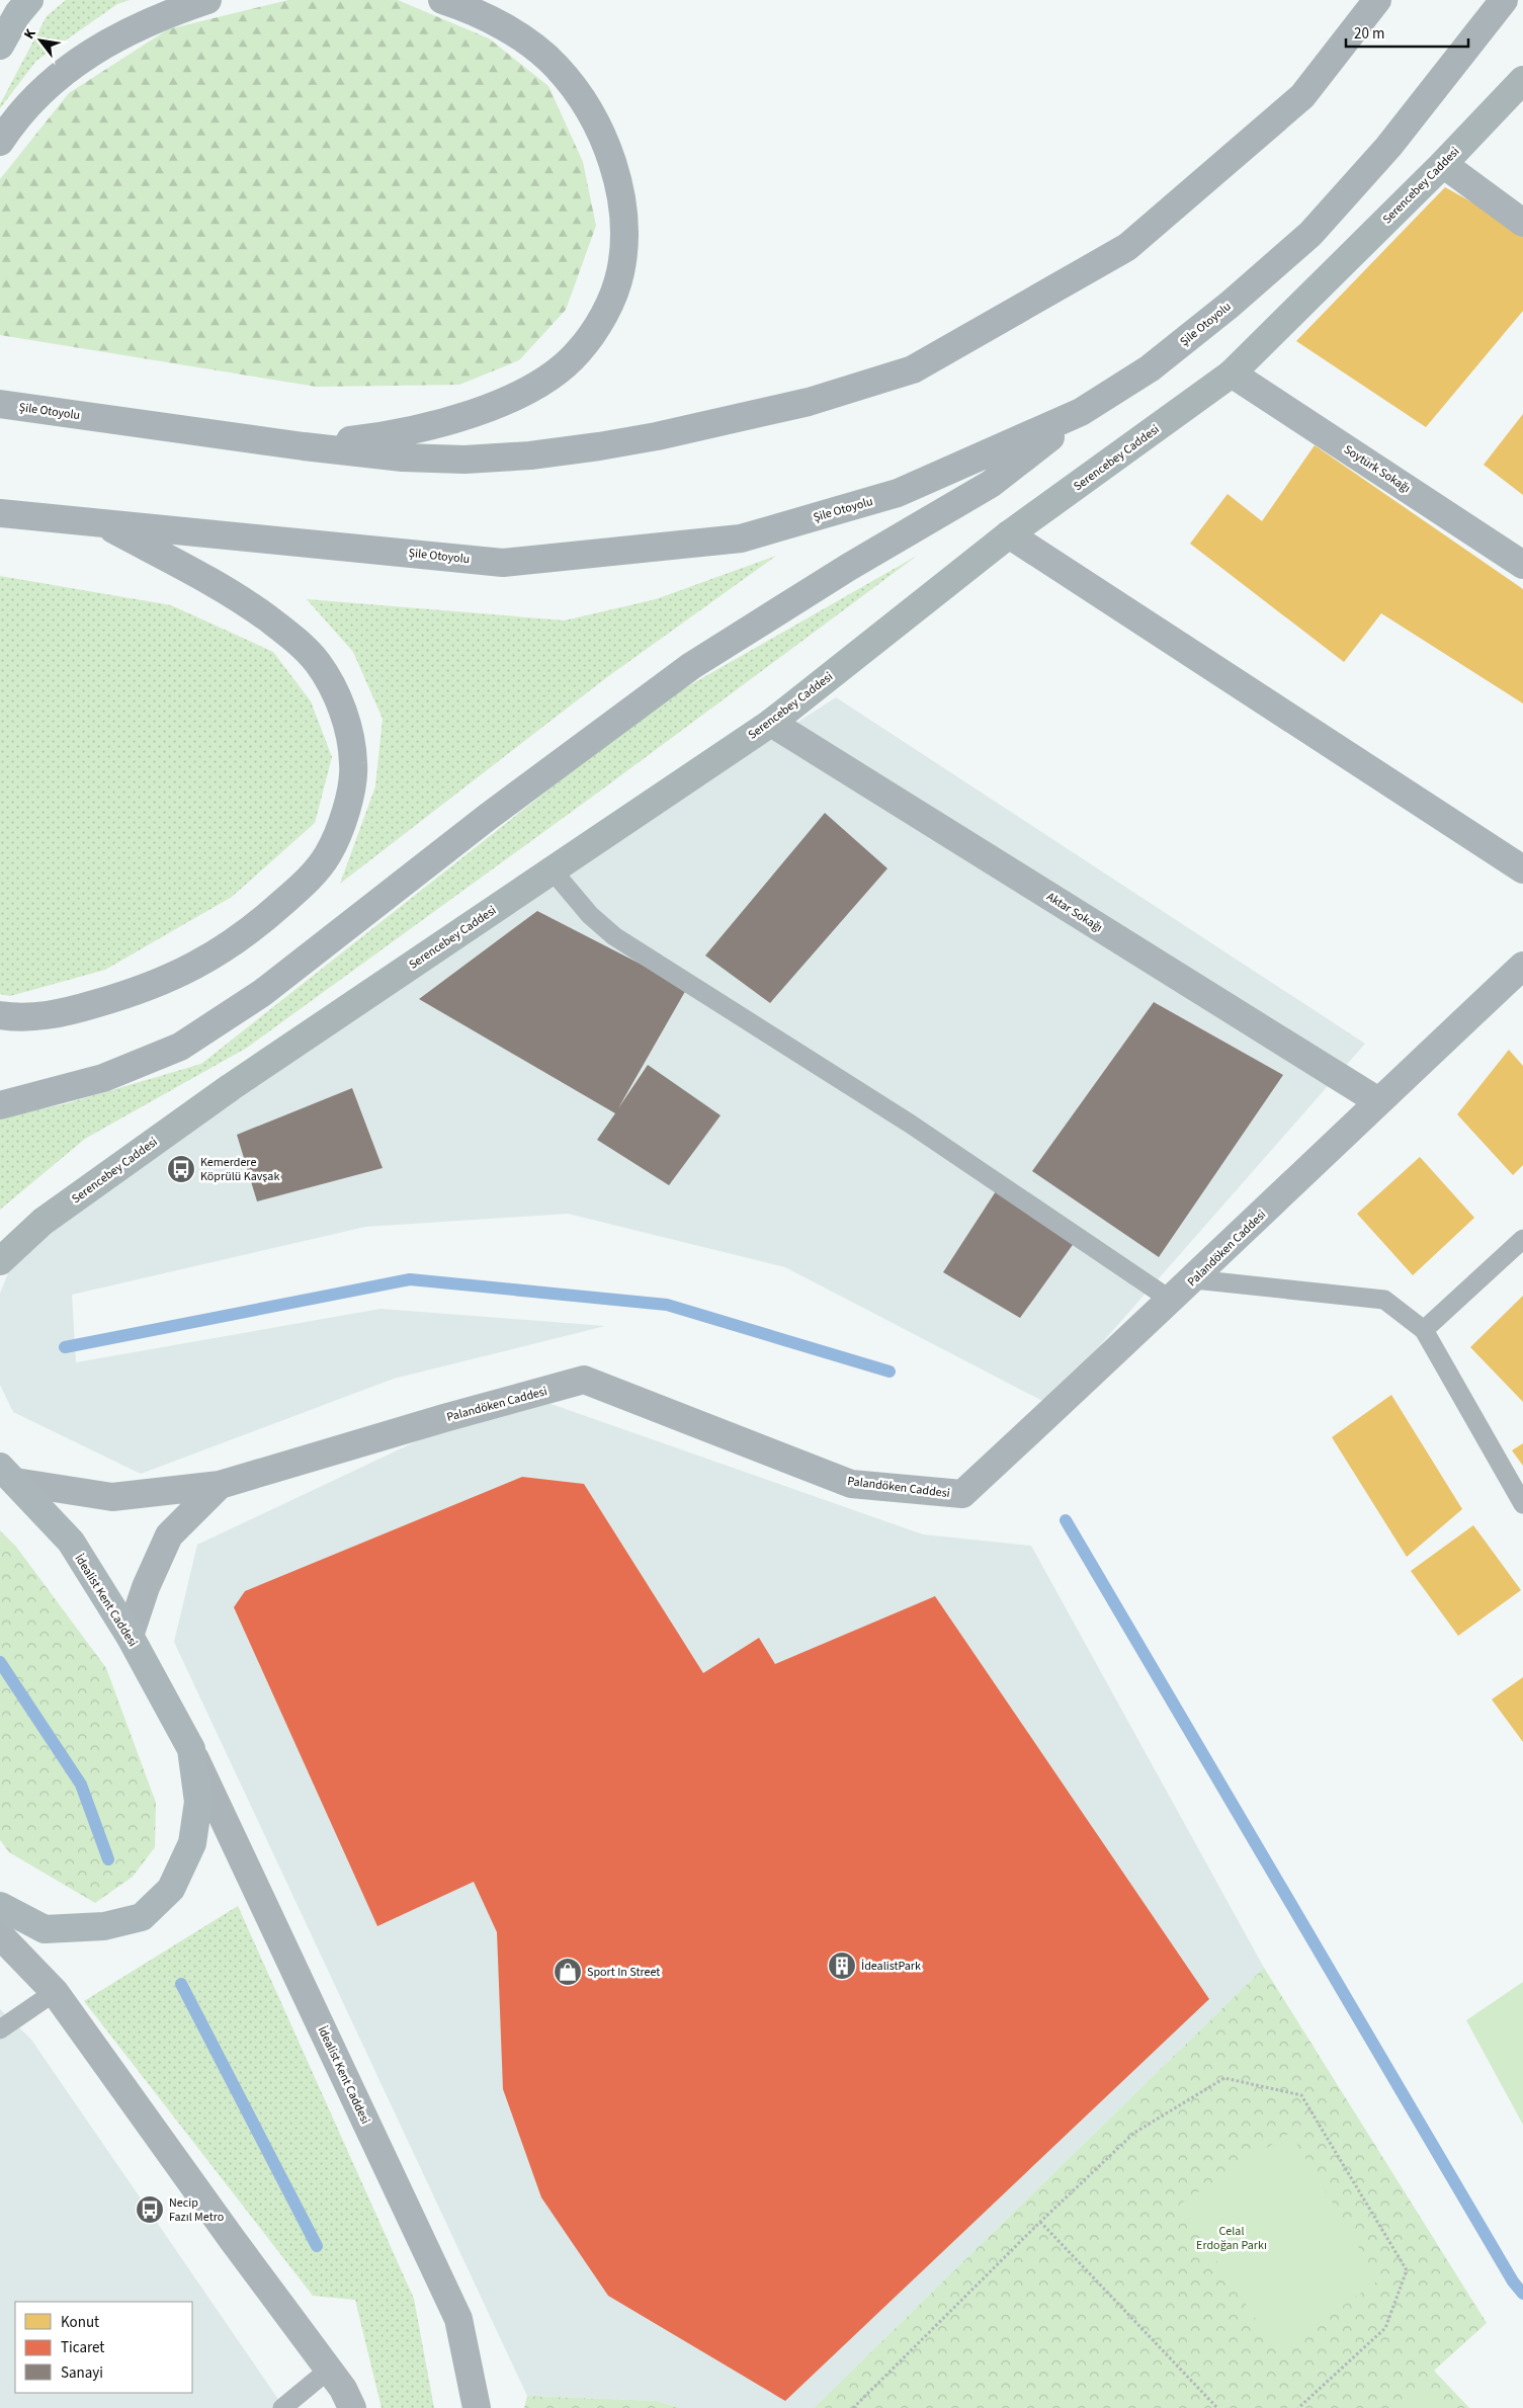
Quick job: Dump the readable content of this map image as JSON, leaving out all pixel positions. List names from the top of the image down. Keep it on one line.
{"streets":{"highway":["Şile Otoyolu"],"main road":["Serencebey Caddesi","İdealist Kent Caddesi"],"street":["Soytürk Sokağı","Aktar Sokağı","Palandöken Caddesi"]},"crossings":[["Serencebey Caddesi","Soytürk Sokağı"],["Serencebey Caddesi","Aktar Sokağı"],["Aktar Sokağı","Palandöken Caddesi"],["Palandöken Caddesi","İdealist Kent Caddesi"]],"parks":["Celal Erdoğan Parkı"],"places":{"bus stop":["Kemerdere Köprülü Kavşak","Necip Fazıl Metro"],"building":["İdealistPark"],"shop":["Sport In Street"]},"legend":["Konut","Ticaret","Sanayi"],"scale_bar":"20 m","north":"top left"}
